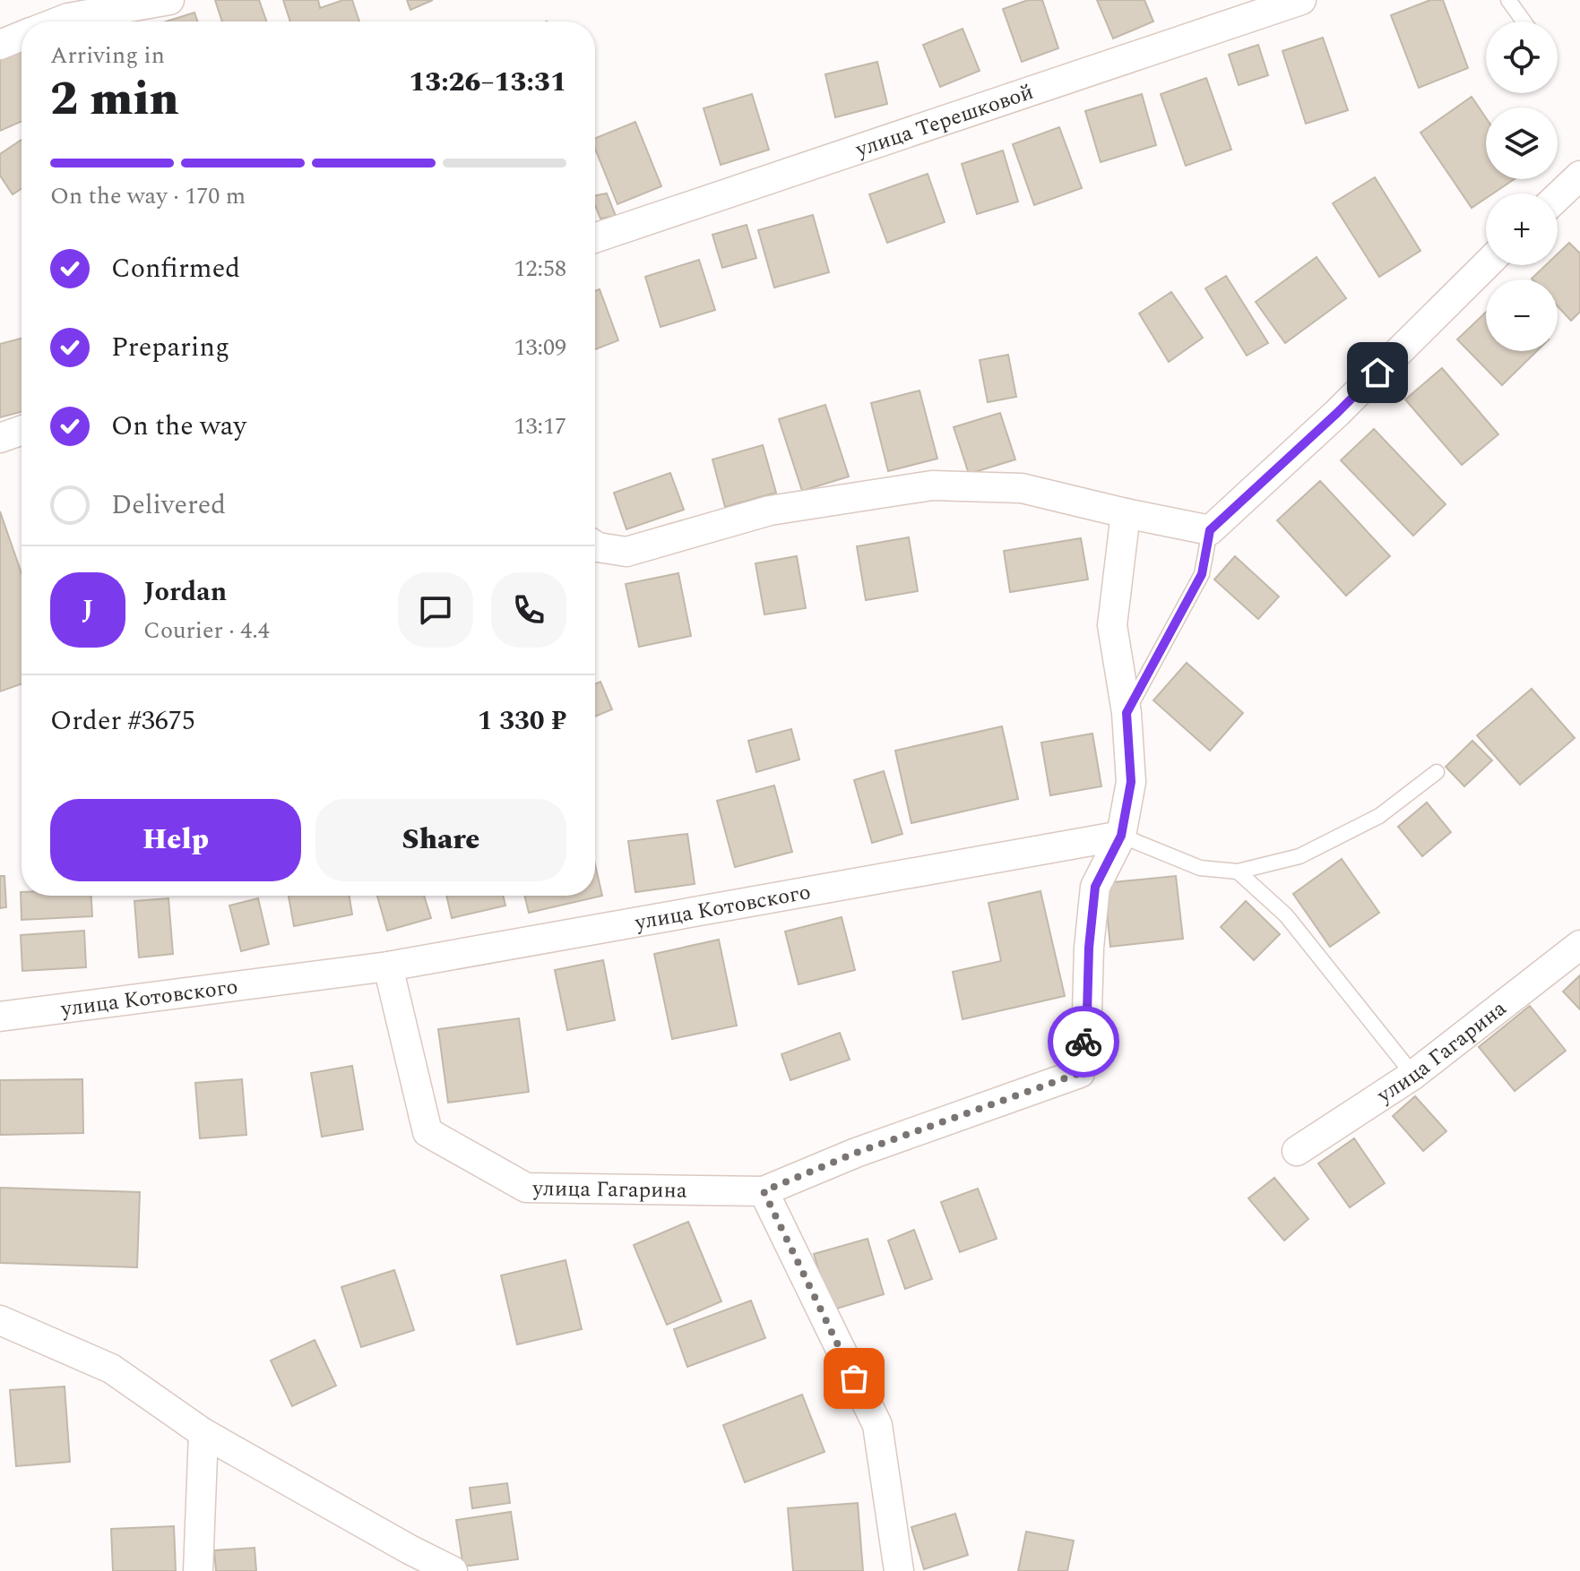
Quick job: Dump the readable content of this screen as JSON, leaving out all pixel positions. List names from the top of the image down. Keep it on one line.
{"streets":{"street":["улица Терешковой","улица Котовского","улица Гагарина"]},"crossings":[["улица Котовского","улица Гагарина"]],"page":{"map_buttons":["+","−"],"heading":["2 min","Arriving in","13:26–13:31"],"panel":["Jordan","Courier · 4.4","Order #3675","1 330 ₽"],"bar":"On the way · 170 m","list":[["Confirmed","12:58"],["Preparing","13:09"],["On the way","13:17"],"Delivered"],"round":"J","buttons":["Help","Share"]}}
